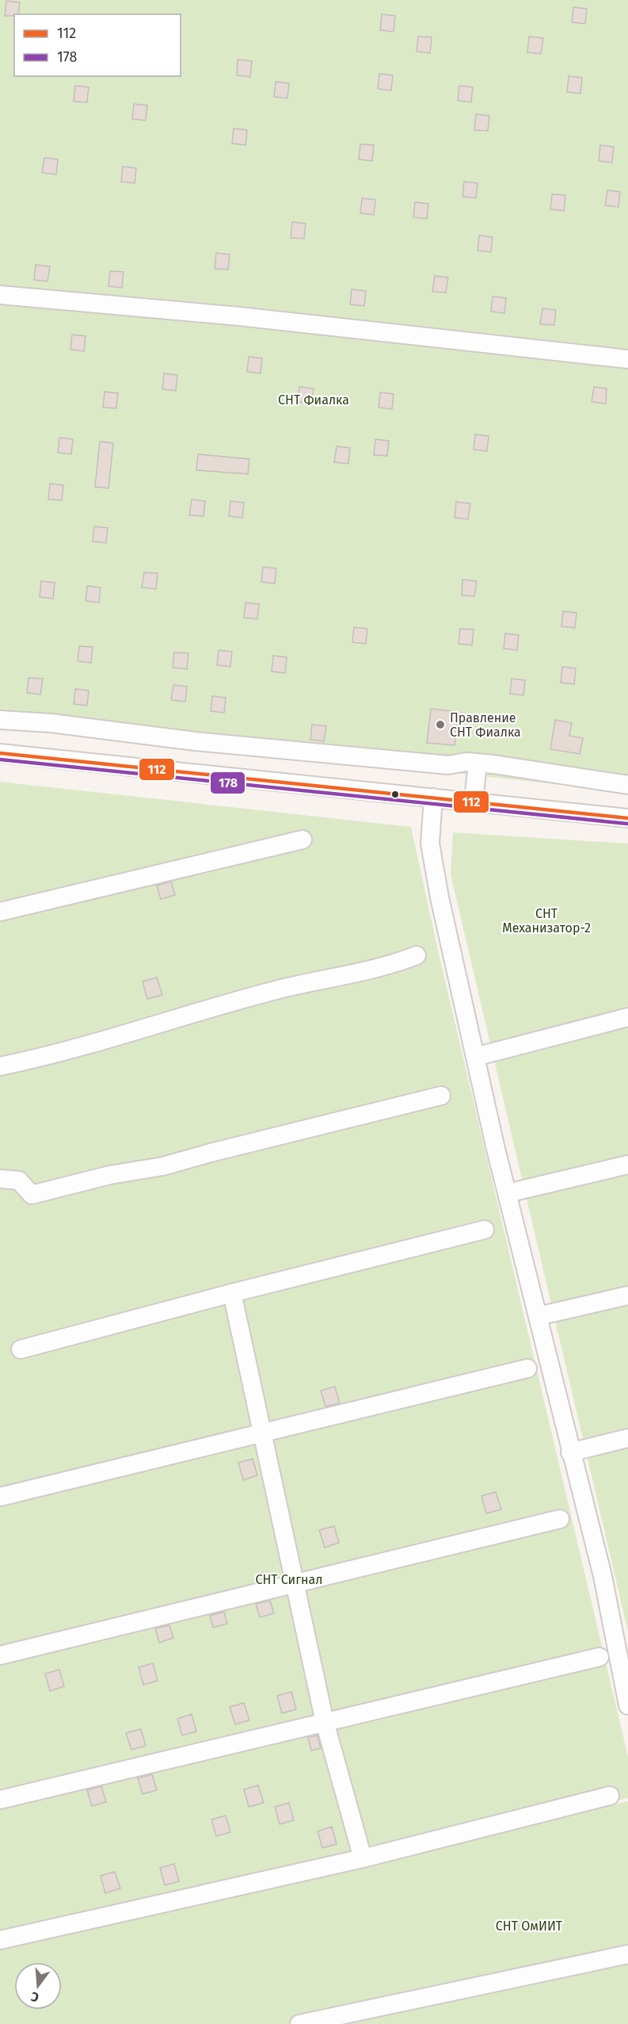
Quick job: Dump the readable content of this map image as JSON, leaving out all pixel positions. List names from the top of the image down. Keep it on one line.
{"parks":["СНТ Фиалка","СНТ Механизатор-2","СНТ Сигнал","СНТ ОмИИТ"],"places":["Правление СНТ Фиалка"],"lines":["transit line 112","transit line 178"],"legend":["112","178"],"north":"bottom"}
